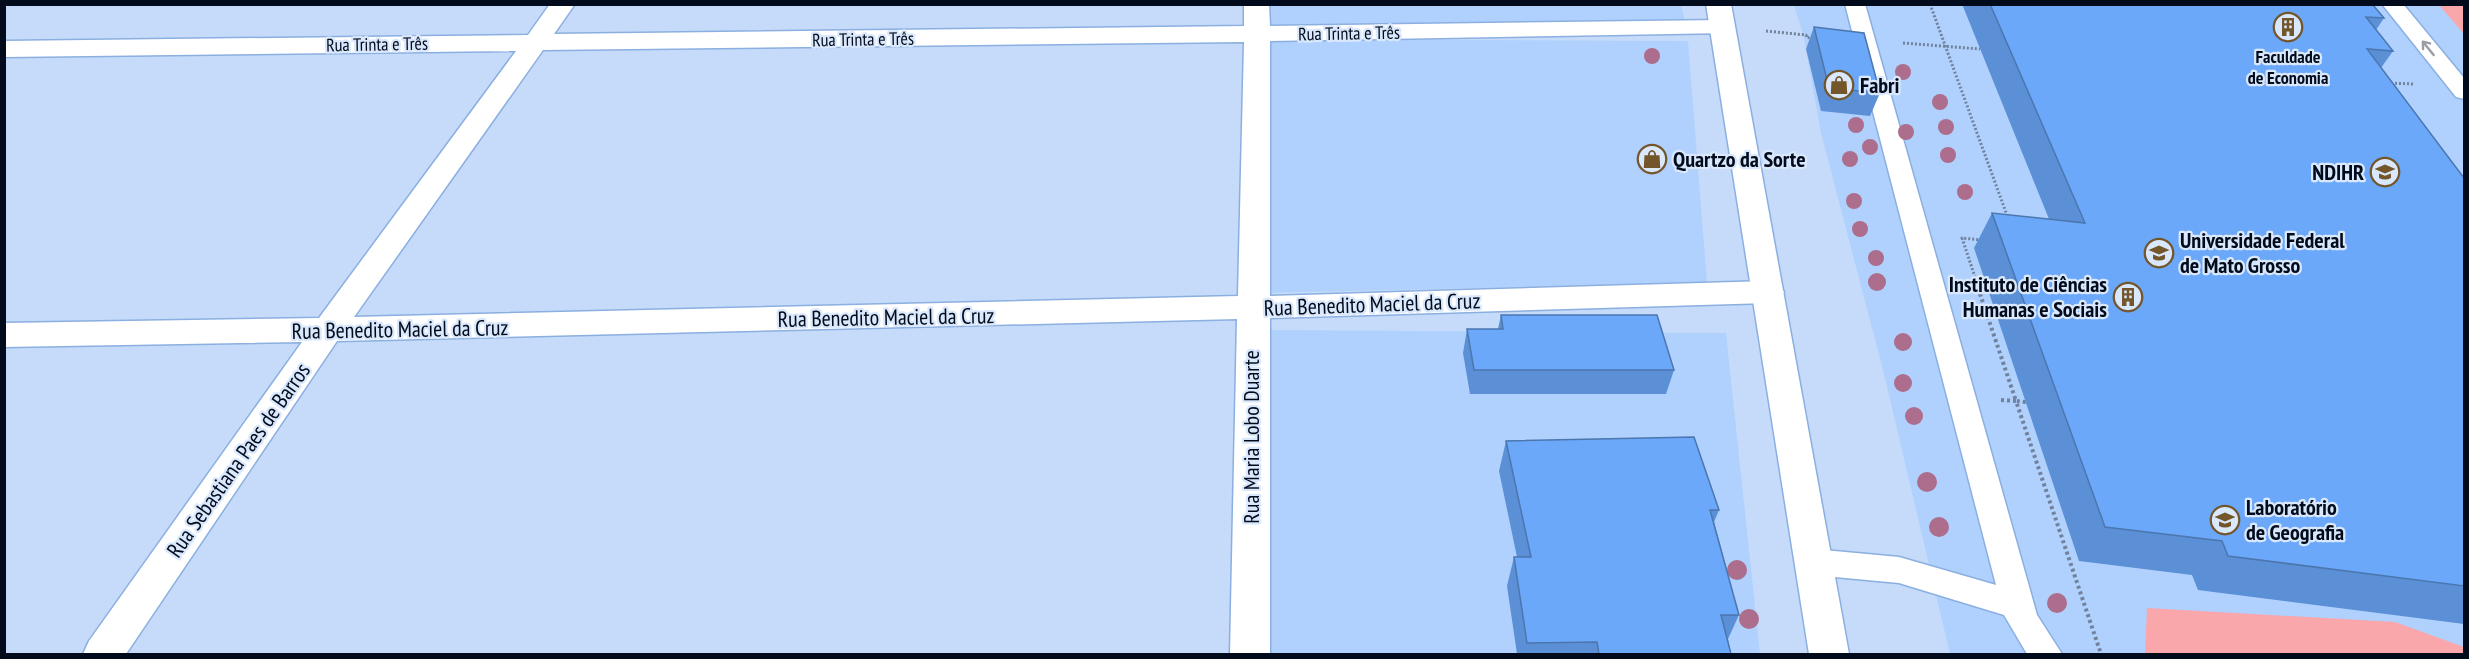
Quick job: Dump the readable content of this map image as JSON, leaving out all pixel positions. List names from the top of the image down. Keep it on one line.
{"streets":{"street":["Rua Trinta e Três","Rua Benedito Maciel da Cruz","Rua Maria Lobo Duarte","Rua Sebastiana Paes de Barros"]},"crossings":[["Rua Trinta e Três","Rua Maria Lobo Duarte"],["Rua Trinta e Três","Rua Sebastiana Paes de Barros"],["Rua Benedito Maciel da Cruz","Rua Maria Lobo Duarte"],["Rua Benedito Maciel da Cruz","Rua Sebastiana Paes de Barros"]],"places":{"building":["Faculdade de Economia","Instituto de Ciências Humanas e Sociais"],"shop":["Fabri","Quartzo da Sorte"],"school or university":["NDIHR","Universidade Federal de Mato Grosso","Laboratório de Geografia"]}}
